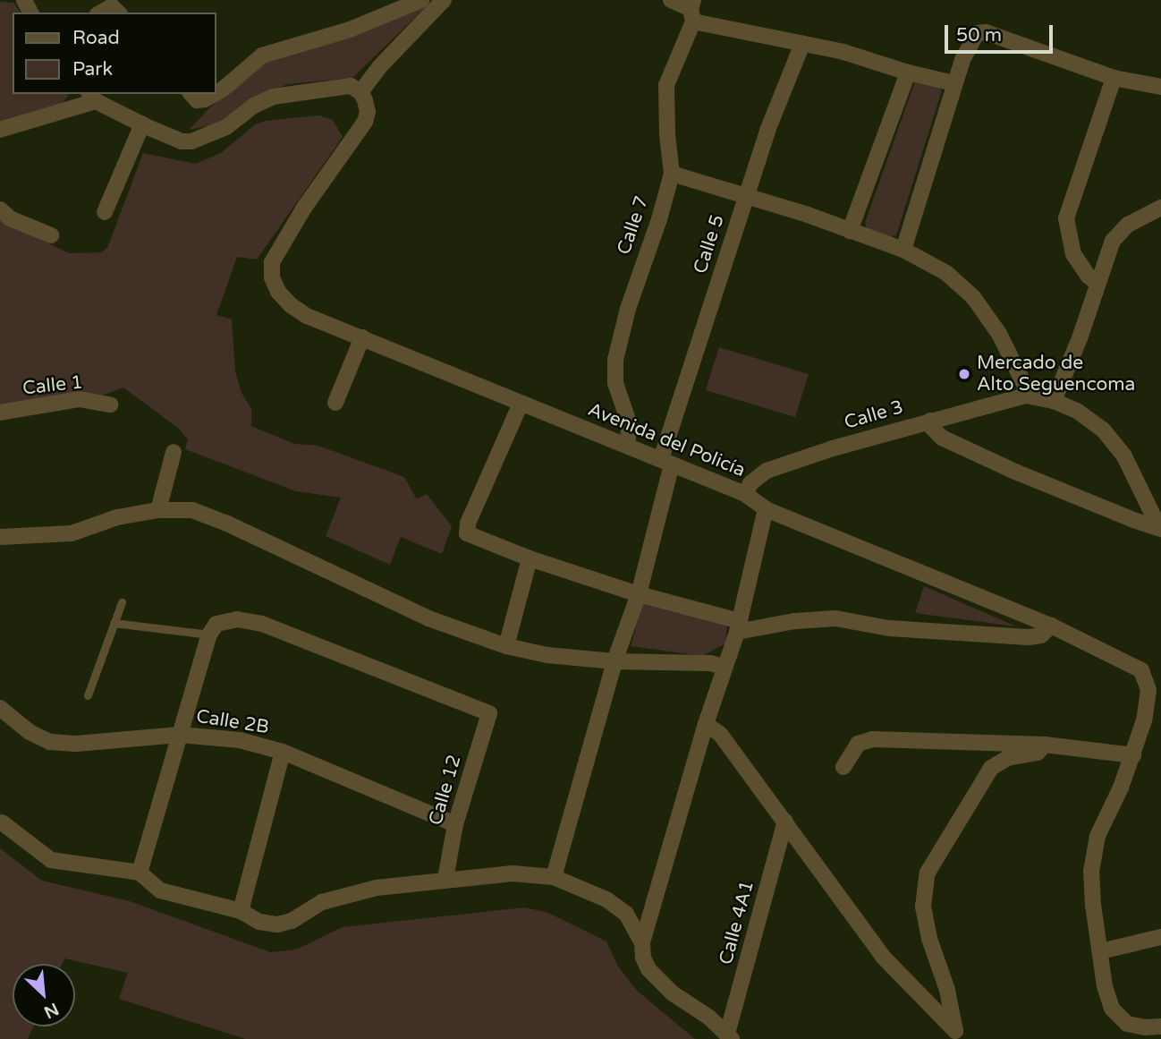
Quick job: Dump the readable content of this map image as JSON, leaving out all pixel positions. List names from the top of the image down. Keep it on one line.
{"streets":{"street":["Calle 7","Calle 5","Calle 1","Calle 3","Avenida del Policía","Calle 2B","Calle 12","Calle 4A1"]},"crossings":[["Calle 7","Avenida del Policía"],["Calle 5","Avenida del Policía"],["Calle 3","Avenida del Policía"],["Calle 2B","Calle 12"]],"places":["Mercado de Alto Seguencoma"],"legend":["Road","Park"],"scale_bar":"50 m","north":"bottom right"}
